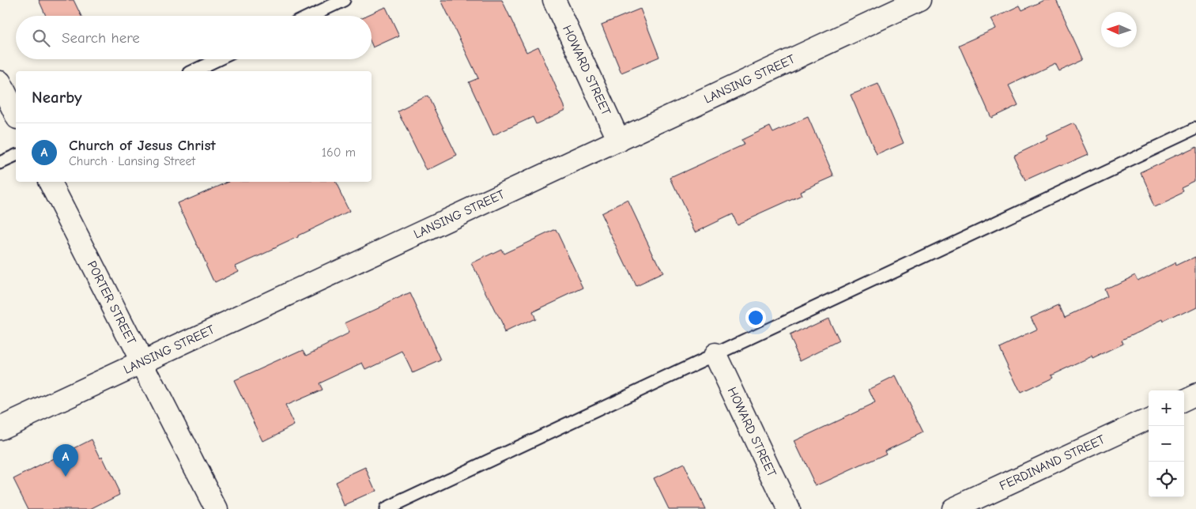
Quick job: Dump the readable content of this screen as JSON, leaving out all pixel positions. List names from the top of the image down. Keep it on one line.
{"streets":{"street":["HOWARD STREET","LANSING STREET","PORTER STREET","FERDINAND STREET"]},"crossings":[["HOWARD STREET","LANSING STREET"],["LANSING STREET","PORTER STREET"]],"north":"left","page":{"search":"Search here","heading":"Nearby","list":[{"mark":"A","name":"Church of Jesus Christ","note":"Church · Lansing Street","value":"160 m"}],"map_buttons":["+","−"],"pins":"A"}}
